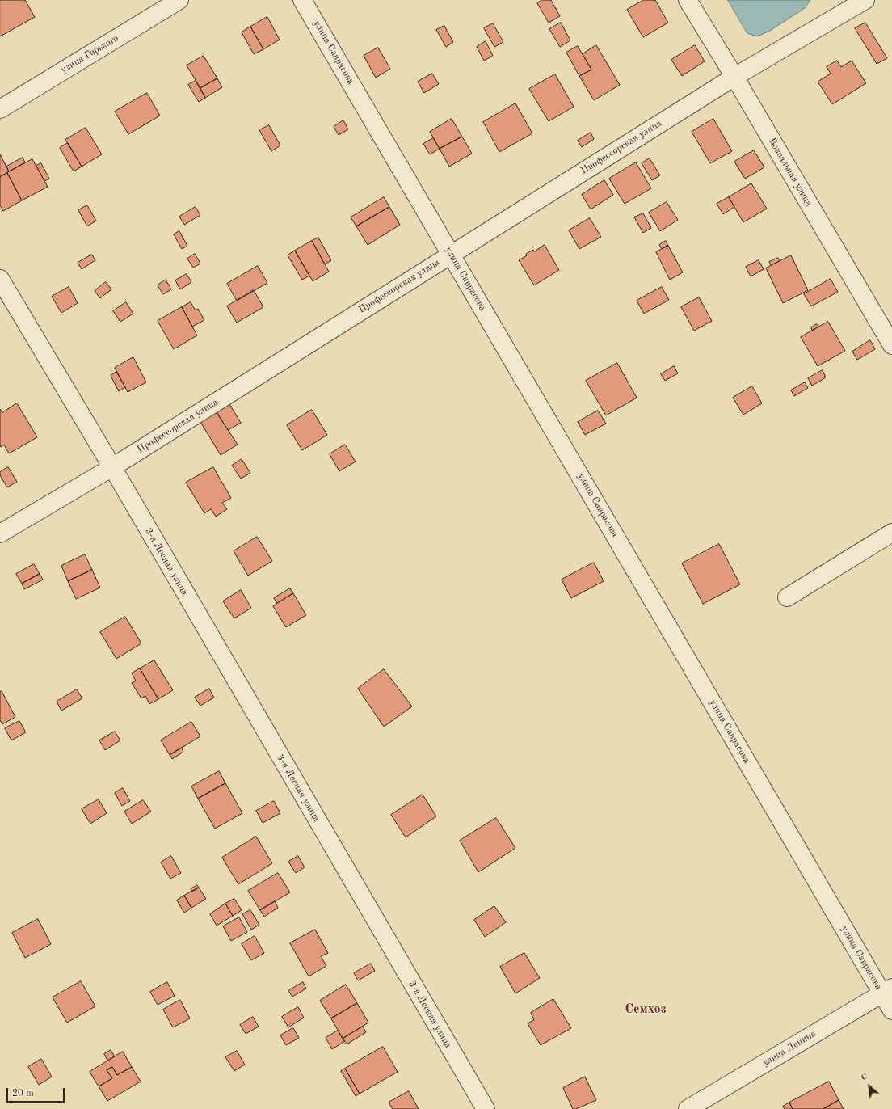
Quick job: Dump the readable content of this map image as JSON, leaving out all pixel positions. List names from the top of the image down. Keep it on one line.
{"streets":{"street":["улица Саврасова","улица Горького","Профессорская улица","Вокзальная улица","3-я Лесная улица","улица Ленина"]},"crossings":[["улица Саврасова","Профессорская улица"],["улица Саврасова","улица Ленина"],["Профессорская улица","Вокзальная улица"],["Профессорская улица","3-я Лесная улица"]],"districts":["Семхоз"],"scale_bar":"20 m","north":"top left"}
